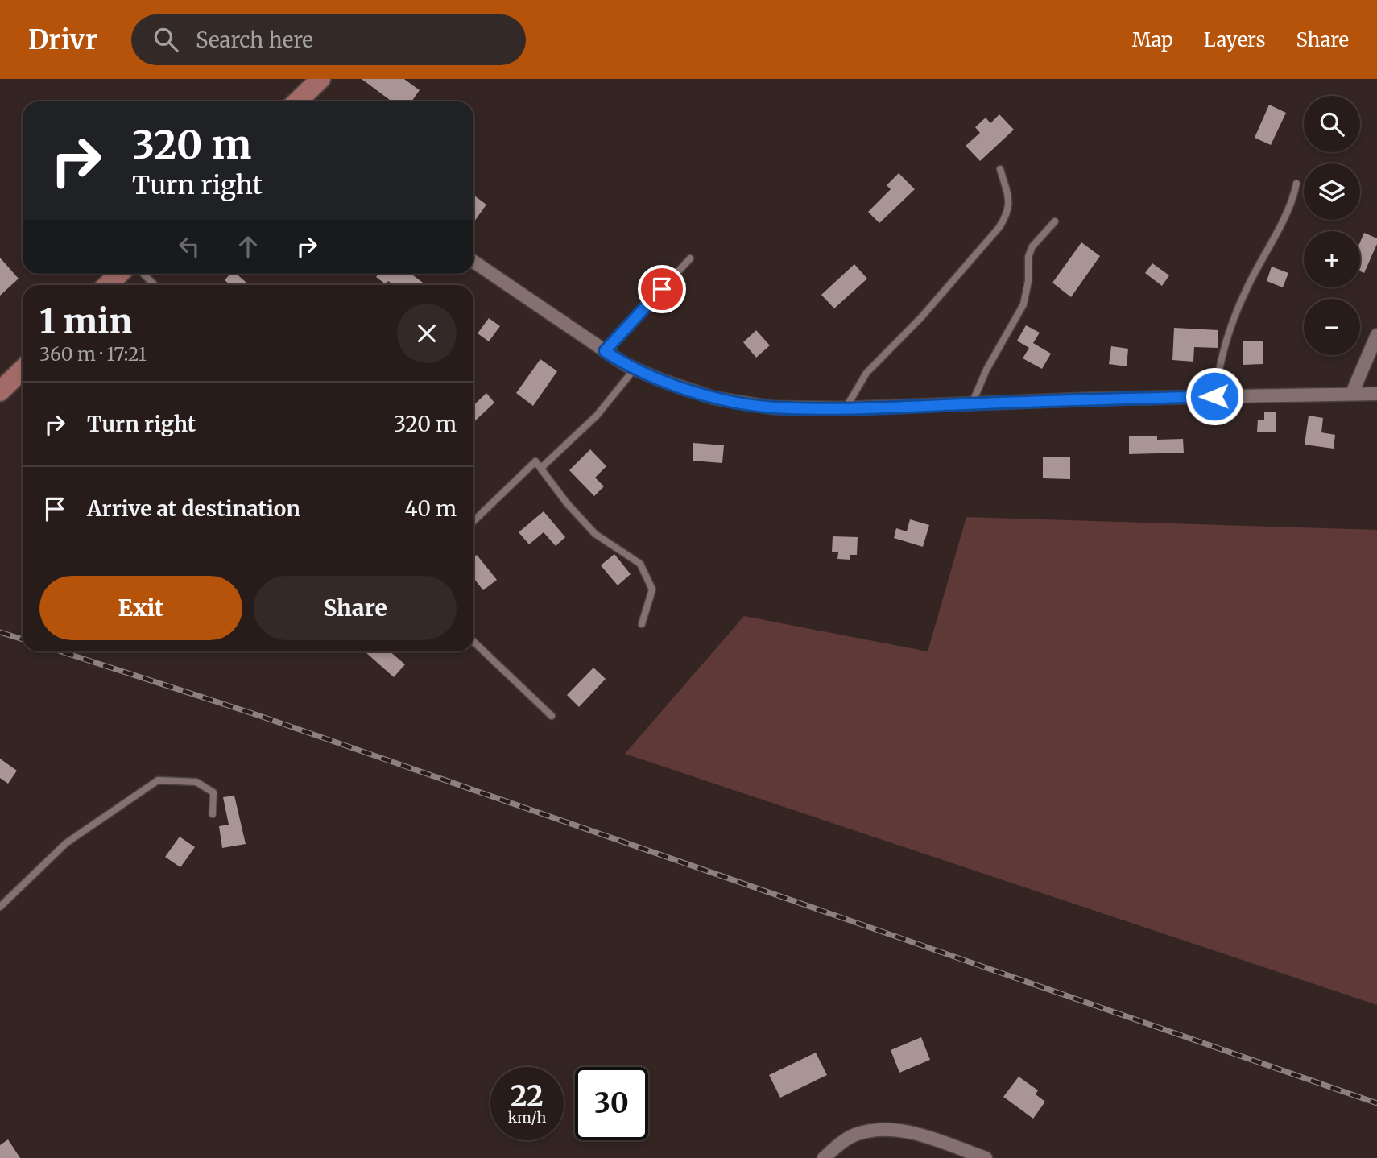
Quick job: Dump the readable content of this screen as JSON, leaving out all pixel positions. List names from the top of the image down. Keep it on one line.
{"page":{"header":"Drivr","search":"Search here","nav":["Map","Layers","Share"],"map_buttons":["+","−"],"turn":["320 m","Turn right"],"heading":["1 min","360 m · 17:21"],"list":[{"name":"Turn right","value":"320 m"},{"name":"Arrive at destination","value":"40 m"}],"buttons":["Exit","Share"],"speed":"22 km/h","limit":"30"}}
